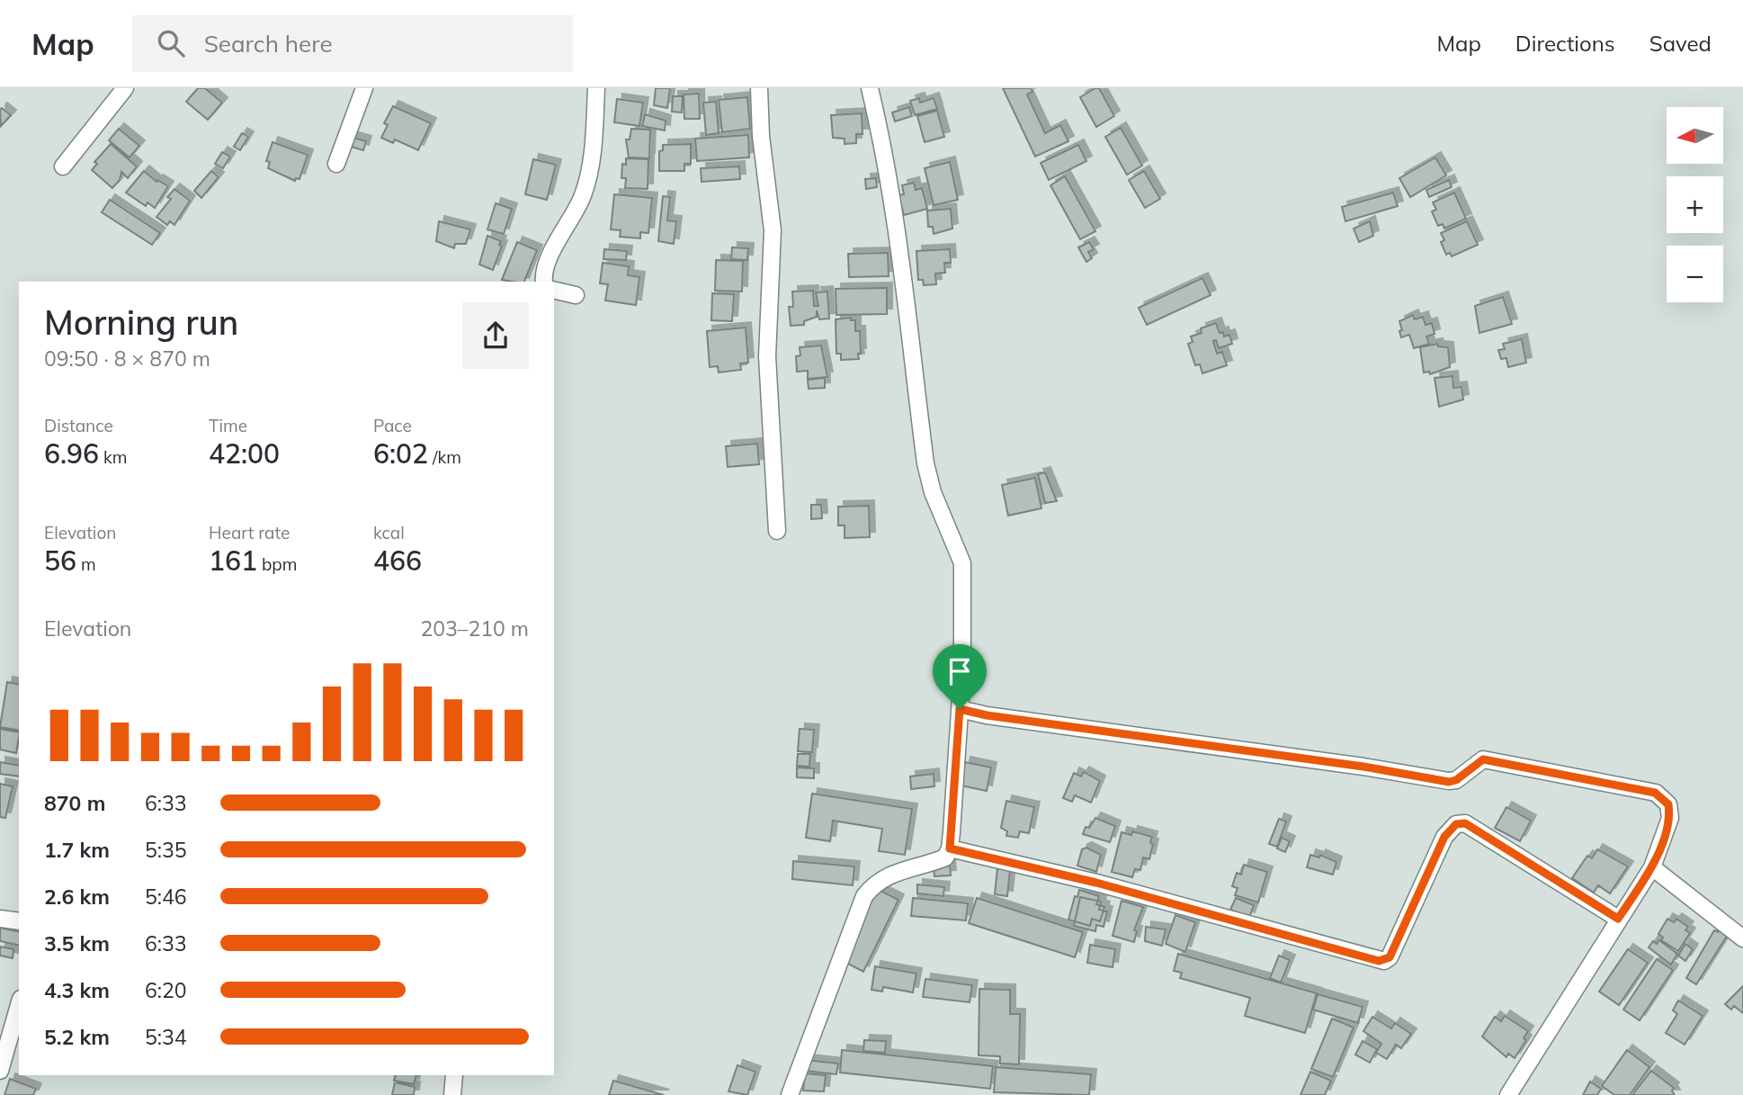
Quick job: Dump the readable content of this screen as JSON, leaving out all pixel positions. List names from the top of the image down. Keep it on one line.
{"north":"left","page":{"header":"Map","search":"Search here","nav":["Map","Directions","Saved"],"map_buttons":["+","−"],"heading":["Morning run","09:50 · 8 × 870 m"],"stats":[["Distance","6.96 km"],["Time","42:00"],["Pace","6:02 /km"],["Elevation","56 m"],["Heart rate","161 bpm"],["kcal","466"]],"chart":["Elevation","203–210 m"],"list":[{"name":"870 m","note":"6:33"},{"name":"1.7 km","note":"5:35"},{"name":"2.6 km","note":"5:46"},{"name":"3.5 km","note":"6:33"},{"name":"4.3 km","note":"6:20"},{"name":"5.2 km","note":"5:34"}]}}
